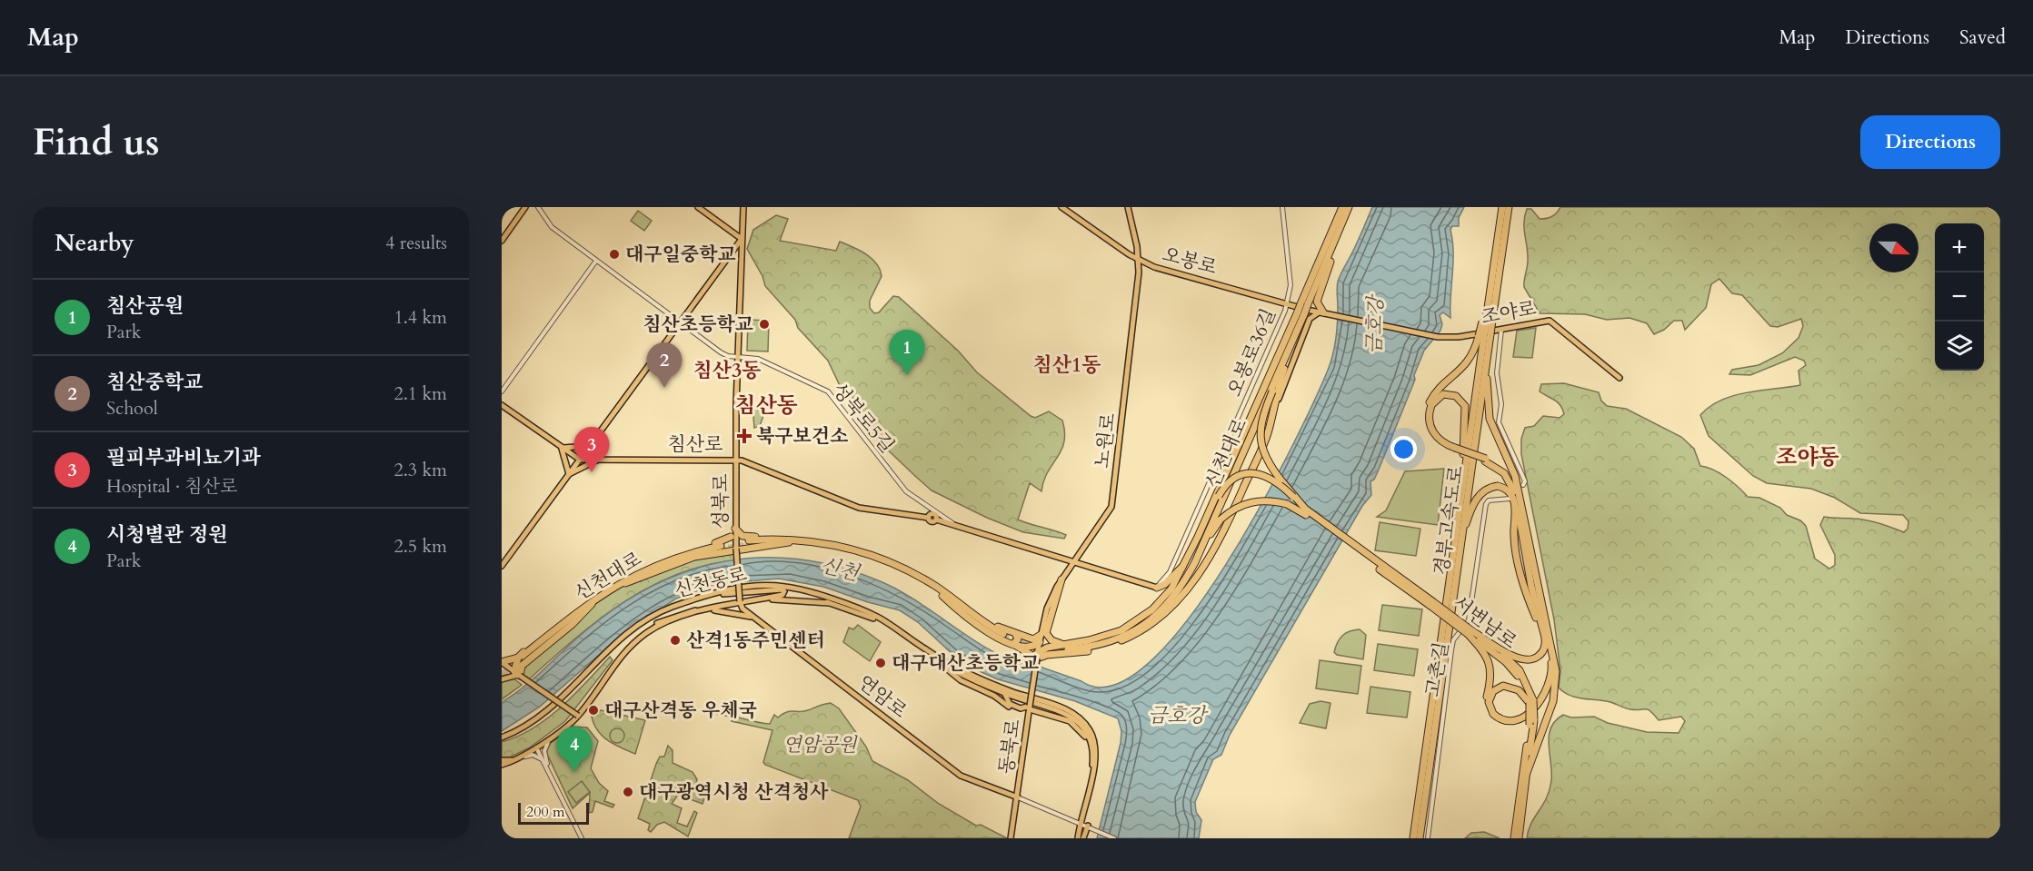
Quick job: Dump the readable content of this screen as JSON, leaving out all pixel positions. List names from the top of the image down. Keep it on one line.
{"streets":{"highway":["신천대로","경부고속도로","서변남로"],"main road":["오봉로","조야로","노원로","침산로","성북로","신천동로","연암로","동북로"],"street":["오봉로36길","성북로5길","고촌길"]},"crossings":[["오봉로","조야로"],["오봉로","오봉로36길"],["오봉로","노원로"],["성북로5길","성북로"],["노원로","동북로"],["침산로","성북로"],["성북로","연암로"],["연암로","동북로"]],"districts":["침산1동","침산3동","침산동","조야동"],"water":["금호강","신천"],"parks":["연암공원"],"places":{"other":["대구일중학교","침산초등학교","산격1동주민센터","대구대산초등학교","대구산격동 우체국","대구광역시청 산격청사"],"health":["북구보건소"]},"scale_bar":"200 m","north":"right","page":{"header":"Map","nav":["Map","Directions","Saved"],"buttons":"Directions","title":"Find us","heading":["Nearby","4 results"],"map_buttons":["+","−"],"list":[{"mark":"1","name":"침산공원","note":"Park","value":"1.4 km"},{"mark":"2","name":"침산중학교","note":"School","value":"2.1 km"},{"mark":"3","name":"필피부과비뇨기과","note":"Hospital · 침산로","value":"2.3 km"},{"mark":"4","name":"시청별관 정원","note":"Park","value":"2.5 km"}],"pins":["1","2","3","4"],"scale":"200 m"}}
